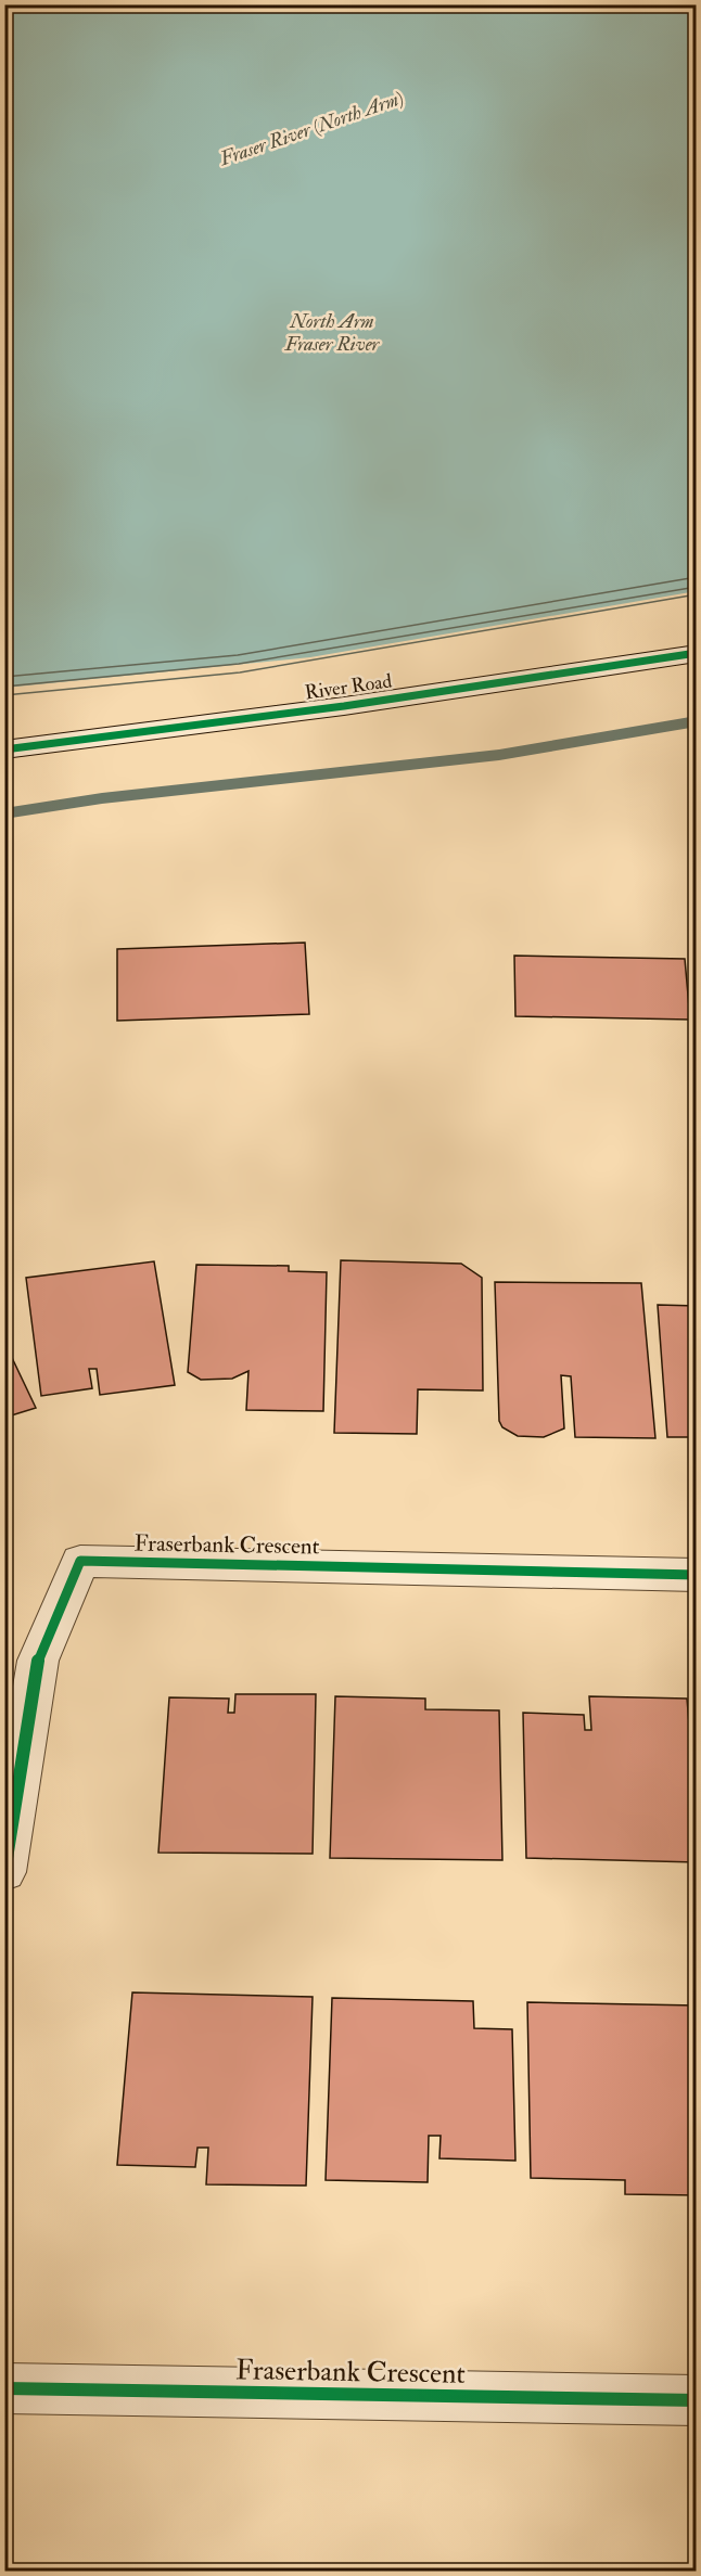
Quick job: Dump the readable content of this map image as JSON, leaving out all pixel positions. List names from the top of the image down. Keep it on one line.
{"streets":{"street":["River Road","Fraserbank Crescent"]},"water":["Fraser River (North Arm)","North Arm Fraser River"]}
